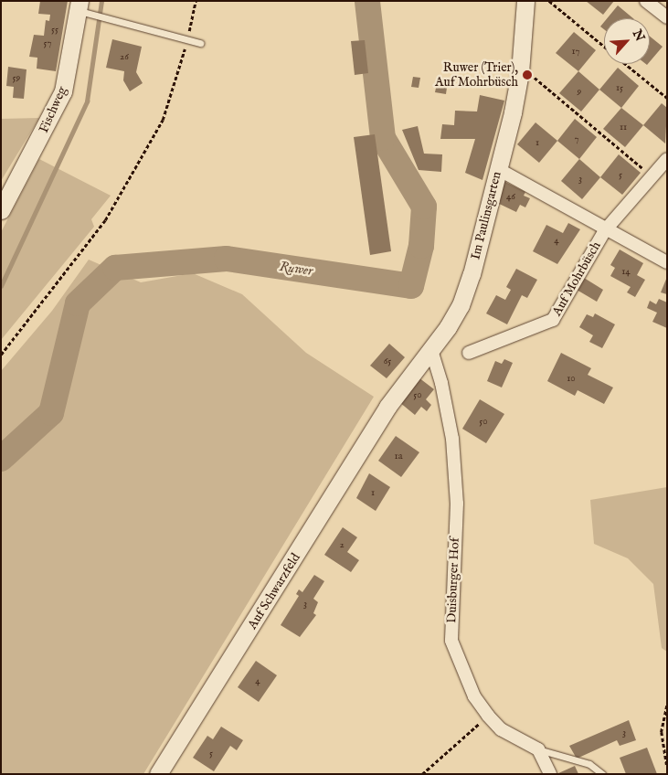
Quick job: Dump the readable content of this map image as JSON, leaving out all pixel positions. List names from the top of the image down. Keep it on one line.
{"streets":{"street":["Fischweg","Im Paulinsgarten","Auf Mohrbüsch","Duisburger Hof","Auf Schwarzfeld"]},"crossings":[["Im Paulinsgarten","Auf Mohrbüsch"],["Im Paulinsgarten","Duisburger Hof"],["Im Paulinsgarten","Auf Schwarzfeld"]],"water":["Ruwer"],"places":["Ruwer (Trier), Auf Mohrbüsch"],"house_numbers":["55","57","17","26","59","15","9","11","7","1","5","3","46","4","14","65","10","50","50","1a","1","2","3","4","3","5"],"north":"top right"}
